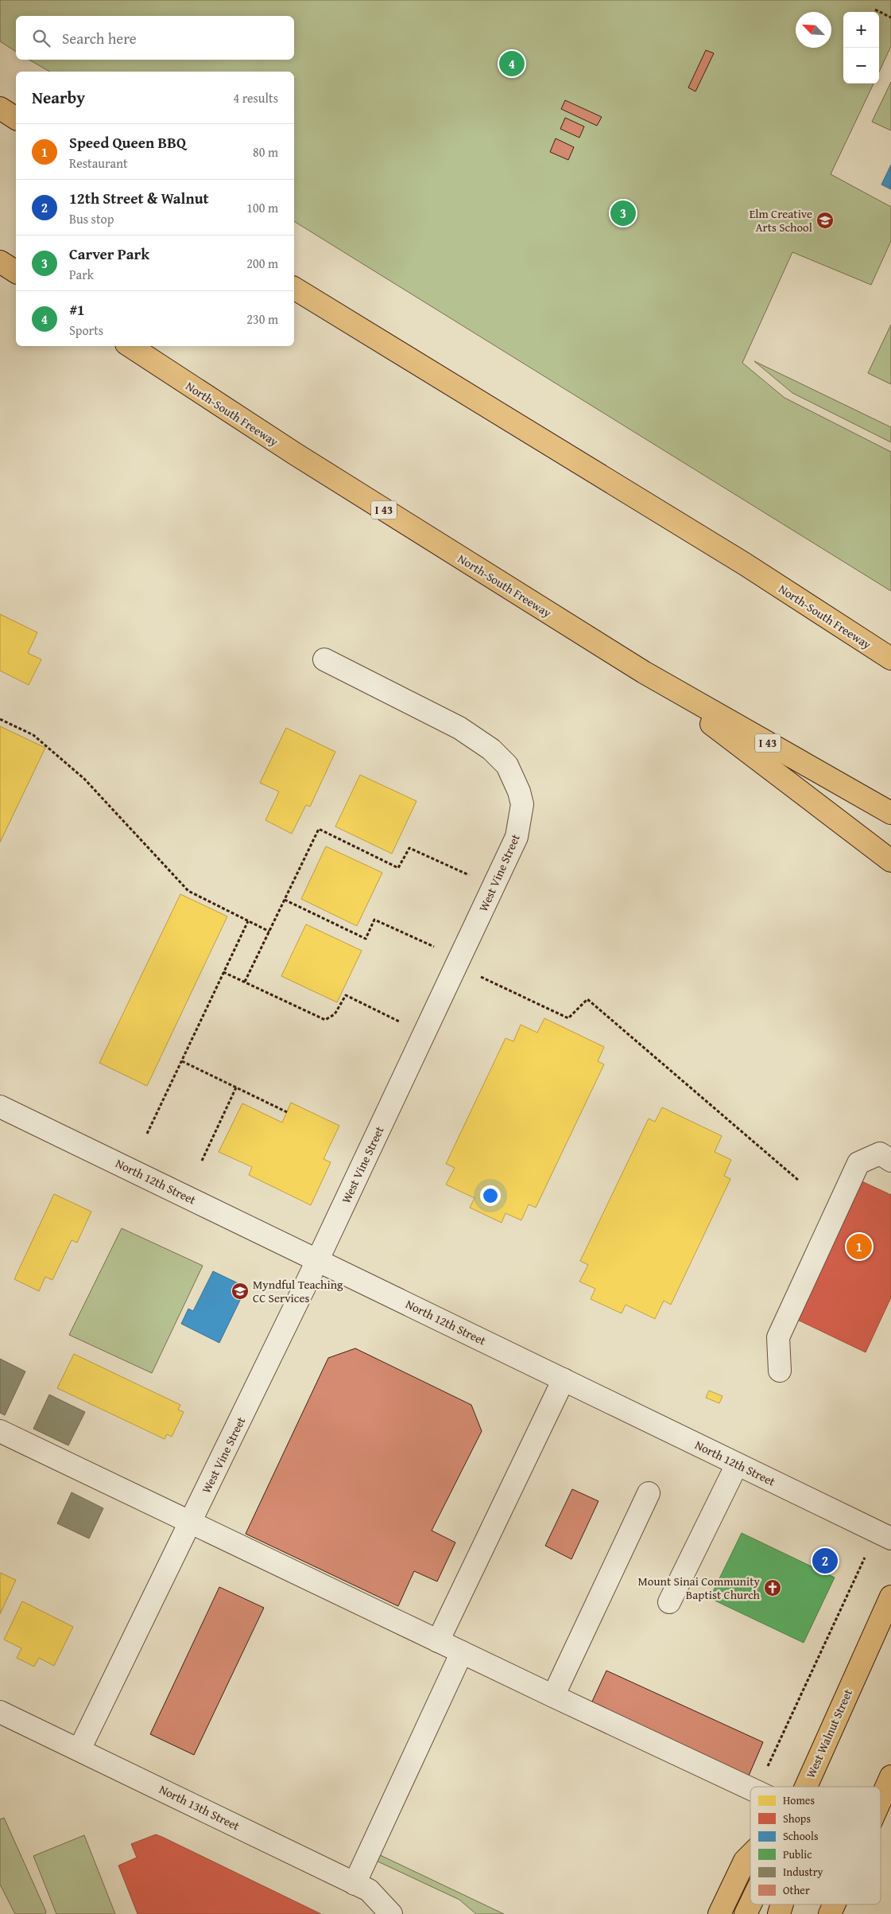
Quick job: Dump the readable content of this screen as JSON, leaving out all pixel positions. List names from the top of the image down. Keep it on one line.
{"streets":{"main road":["North-South Freeway","I 43","West Walnut Street"],"street":["West Vine Street","North 12th Street","North 13th Street"]},"crossings":[["West Vine Street","North 12th Street"],["West Vine Street","North 13th Street"]],"places":{"school or university":["Elm Creative Arts School","Myndful Teaching CC Services"],"church":["Mount Sinai Community Baptist Church"]},"legend":["Homes","Shops","Schools","Public","Industry","Other"],"north":"top left","page":{"map_buttons":["+","−"],"search":"Search here","pins":["4","3","1","2"],"heading":["Nearby","4 results"],"list":[{"mark":"1","name":"Speed Queen BBQ","note":"Restaurant","value":"80 m"},{"mark":"2","name":"12th Street & Walnut","note":"Bus stop","value":"100 m"},{"mark":"3","name":"Carver Park","note":"Park","value":"200 m"},{"mark":"4","name":"#1","note":"Sports","value":"230 m"}]}}
